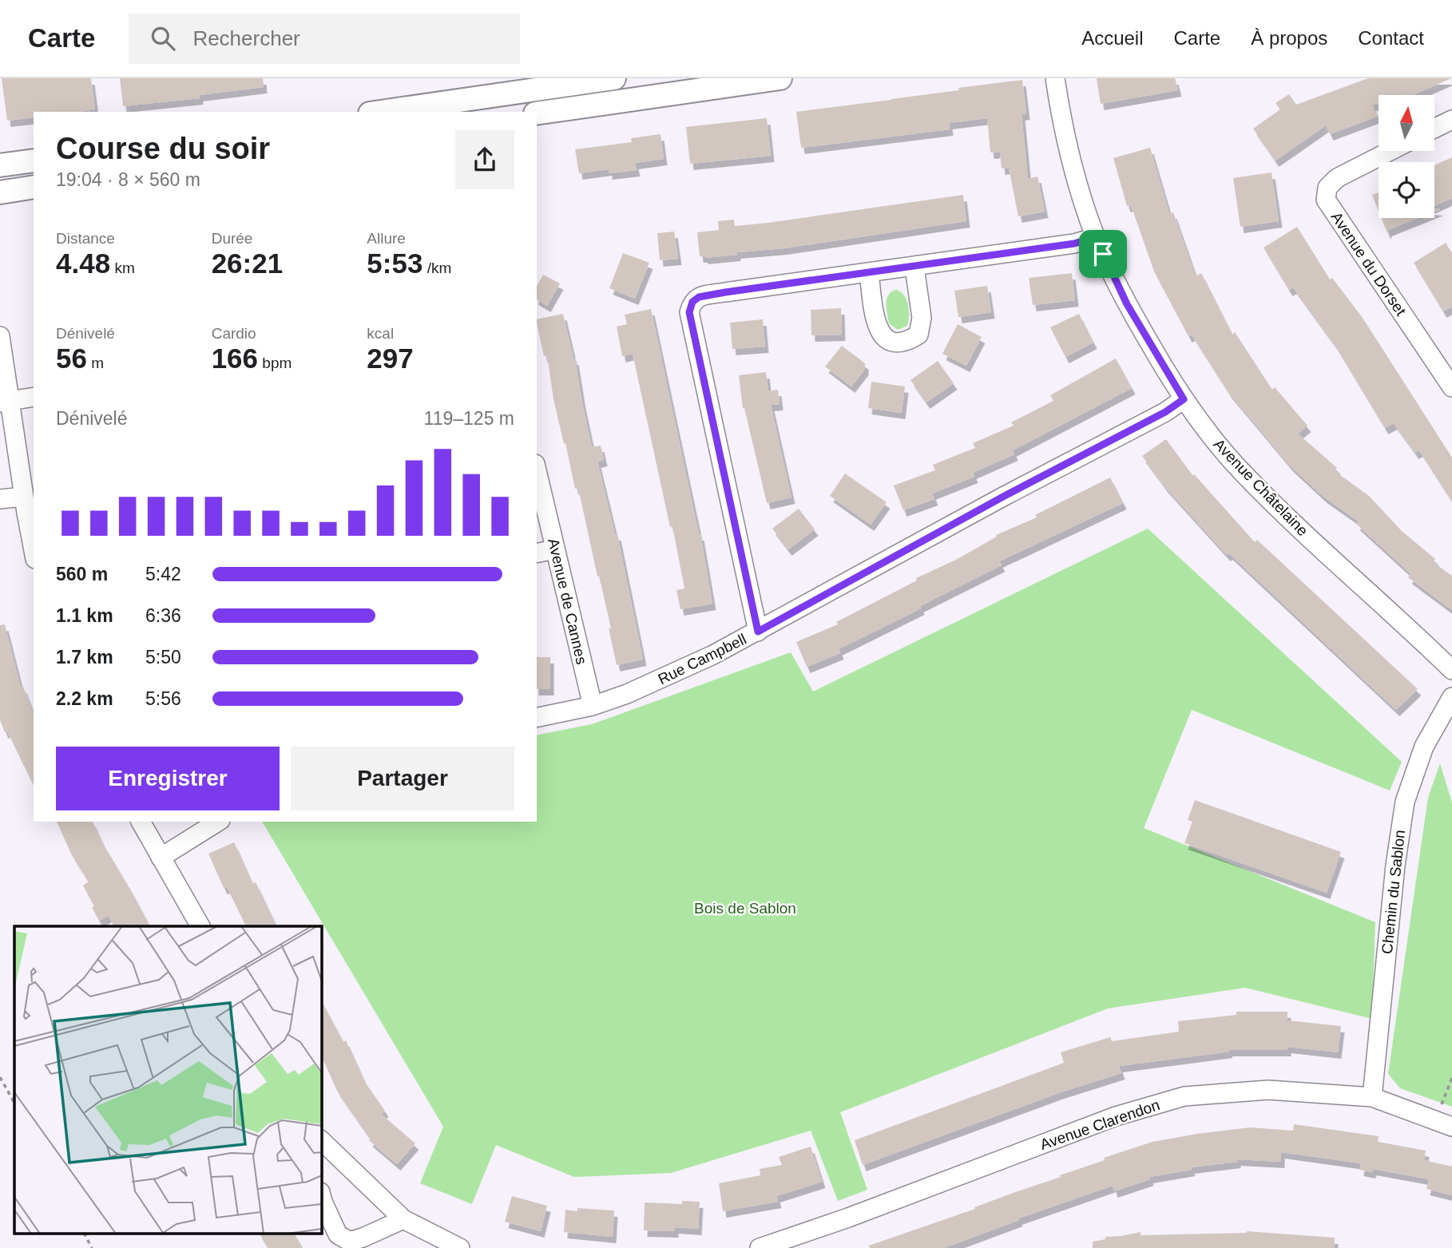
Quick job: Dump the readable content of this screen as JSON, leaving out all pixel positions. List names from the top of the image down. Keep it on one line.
{"streets":{"street":["Avenue du Dorset","Avenue Châtelaine","Avenue de Cannes","Rue Campbell","Chemin du Sablon","Avenue Clarendon"]},"crossings":[["Avenue Châtelaine","Rue Campbell"],["Avenue de Cannes","Rue Campbell"],["Chemin du Sablon","Avenue Clarendon"]],"parks":["Bois de Sablon"],"north":"top","page":{"header":"Carte","search":"Rechercher","nav":["Accueil","Carte","À propos","Contact"],"heading":["Course du soir","19:04 · 8 × 560 m"],"stats":[["Distance","4.48 km"],["Durée","26:21"],["Allure","5:53 /km"],["Dénivelé","56 m"],["Cardio","166 bpm"],["kcal","297"]],"chart":["Dénivelé","119–125 m"],"list":[{"name":"560 m","note":"5:42"},{"name":"1.1 km","note":"6:36"},{"name":"1.7 km","note":"5:50"},{"name":"2.2 km","note":"5:56"}],"buttons":["Enregistrer","Partager"]}}
